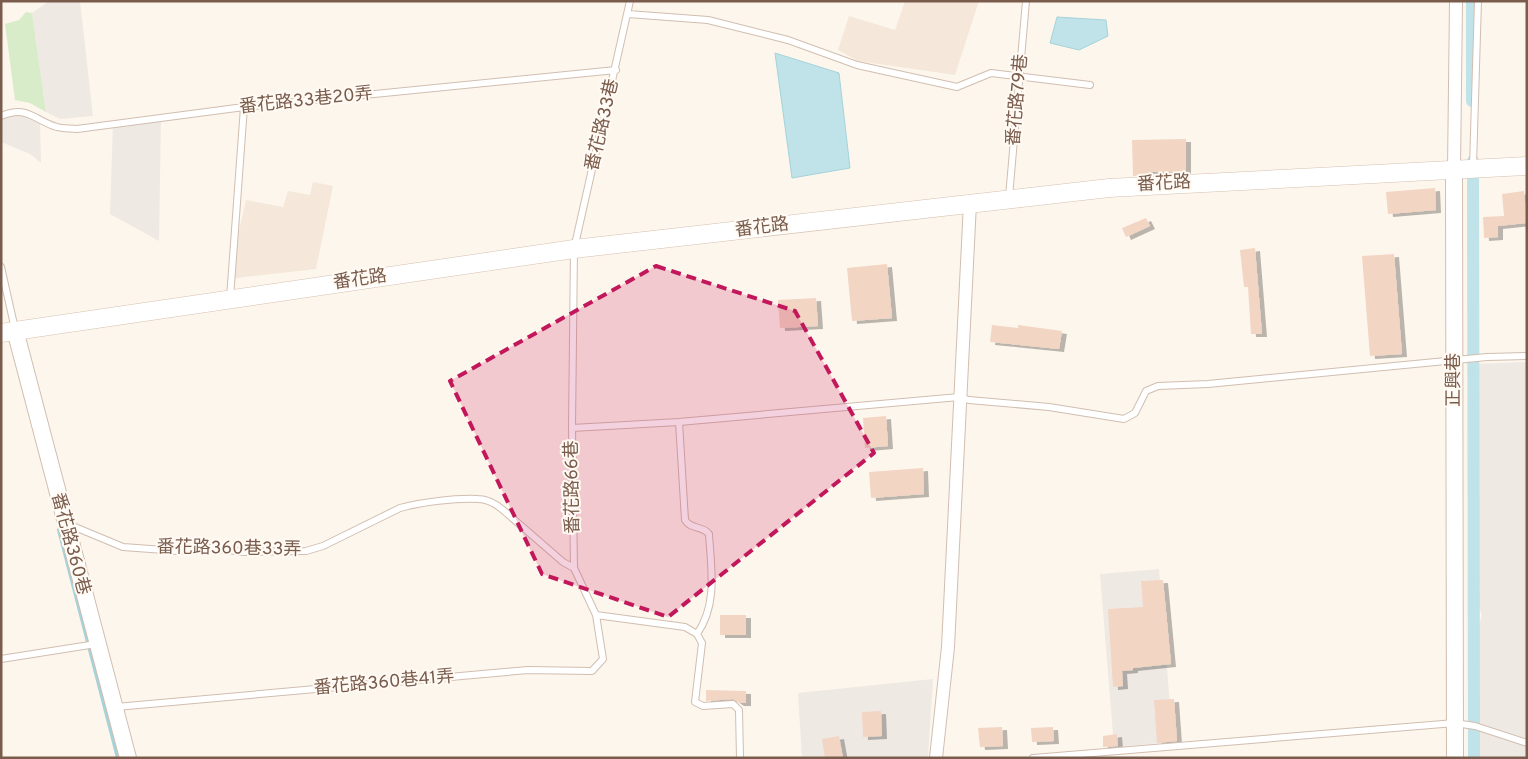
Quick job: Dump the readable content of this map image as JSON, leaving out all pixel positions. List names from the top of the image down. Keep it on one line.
{"streets":{"main road":["番花路"],"street":["正興巷","番花路360巷"],"lane":["番花路79巷","番花路33巷20弄","番花路33巷","番花路66巷","番花路360巷33弄","番花路360巷41弄"]},"crossings":[["番花路79巷","番花路"],["番花路33巷20弄","番花路33巷"],["番花路33巷","番花路"],["番花路33巷","番花路66巷"],["番花路","正興巷"],["番花路","番花路66巷"],["番花路","番花路360巷"],["番花路66巷","番花路360巷33弄"],["番花路66巷","番花路360巷41弄"],["番花路360巷","番花路360巷33弄"],["番花路360巷","番花路360巷41弄"]]}
